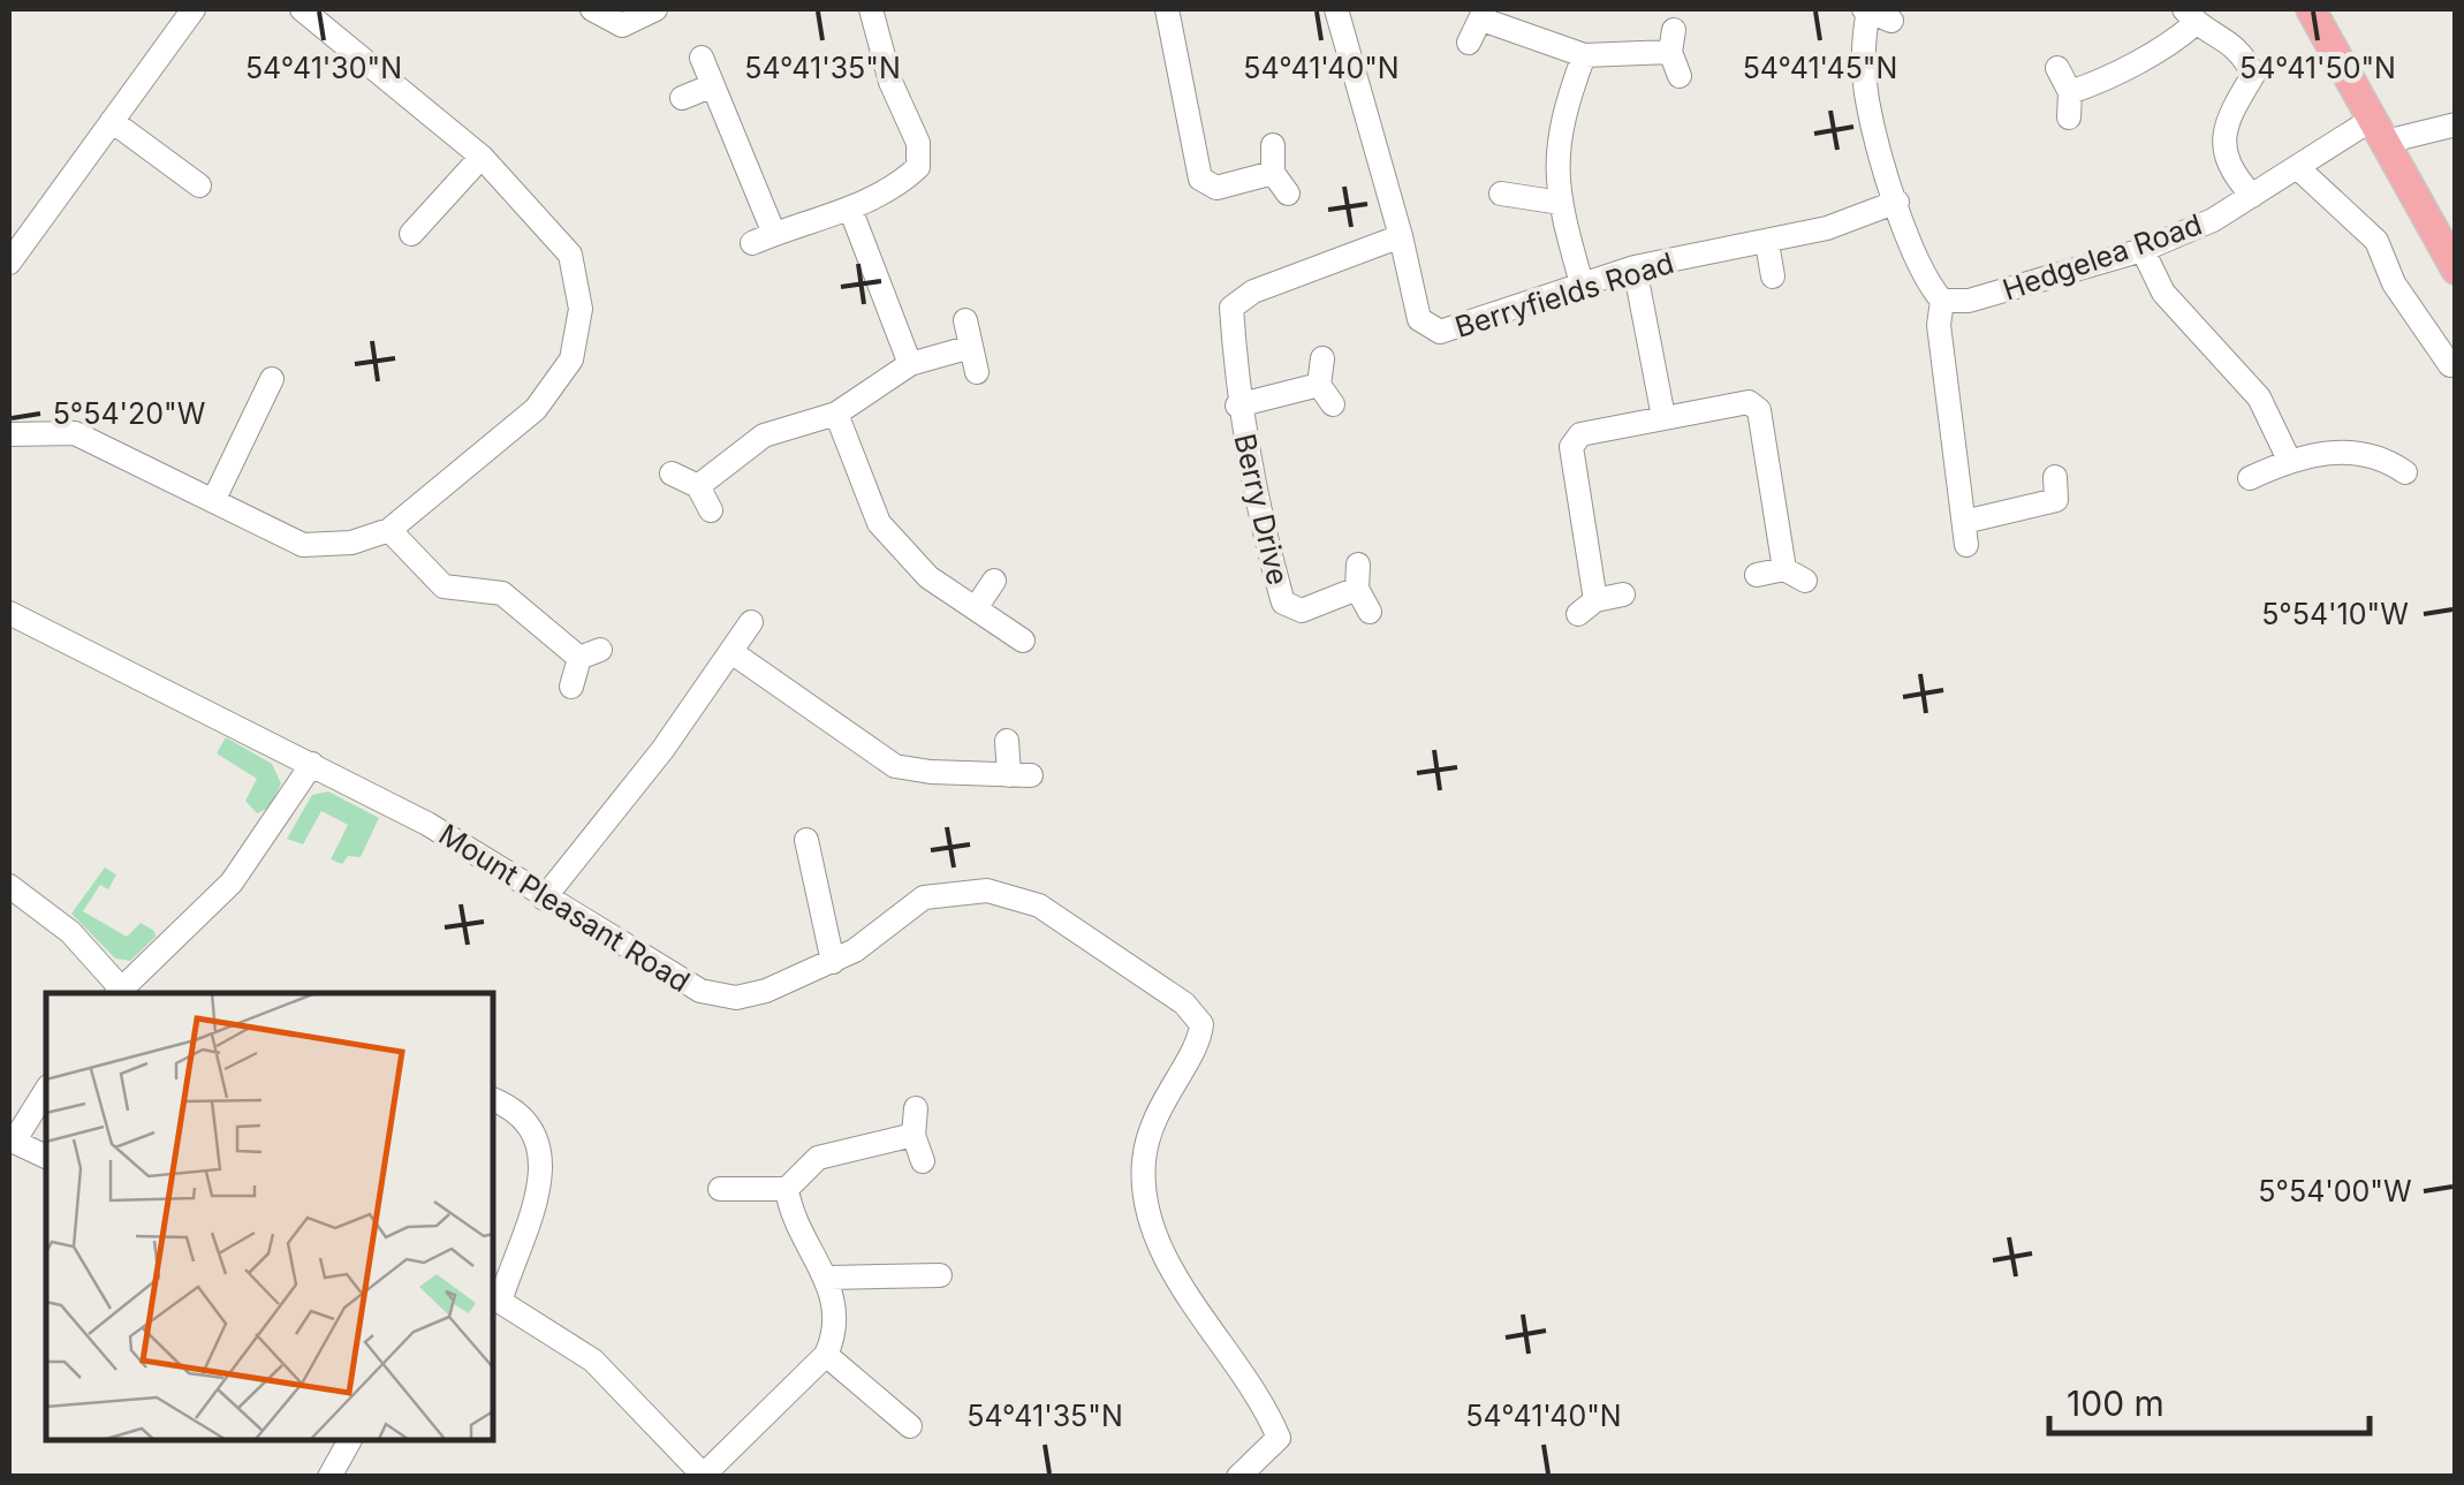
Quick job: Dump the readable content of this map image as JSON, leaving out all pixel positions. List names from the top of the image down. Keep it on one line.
{"streets":{"street":["Hedgelea Road","Berryfields Road","Berry Drive","Mount Pleasant Road"]},"crossings":[["Berryfields Road","Berry Drive"]],"scale_bar":"100 m","coordinates":["54°41'30\"N","54°41'35\"N","54°41'40\"N","54°41'45\"N","54°41'50\"N","5°54'20\"W","5°54'10\"W","5°54'00\"W"]}
